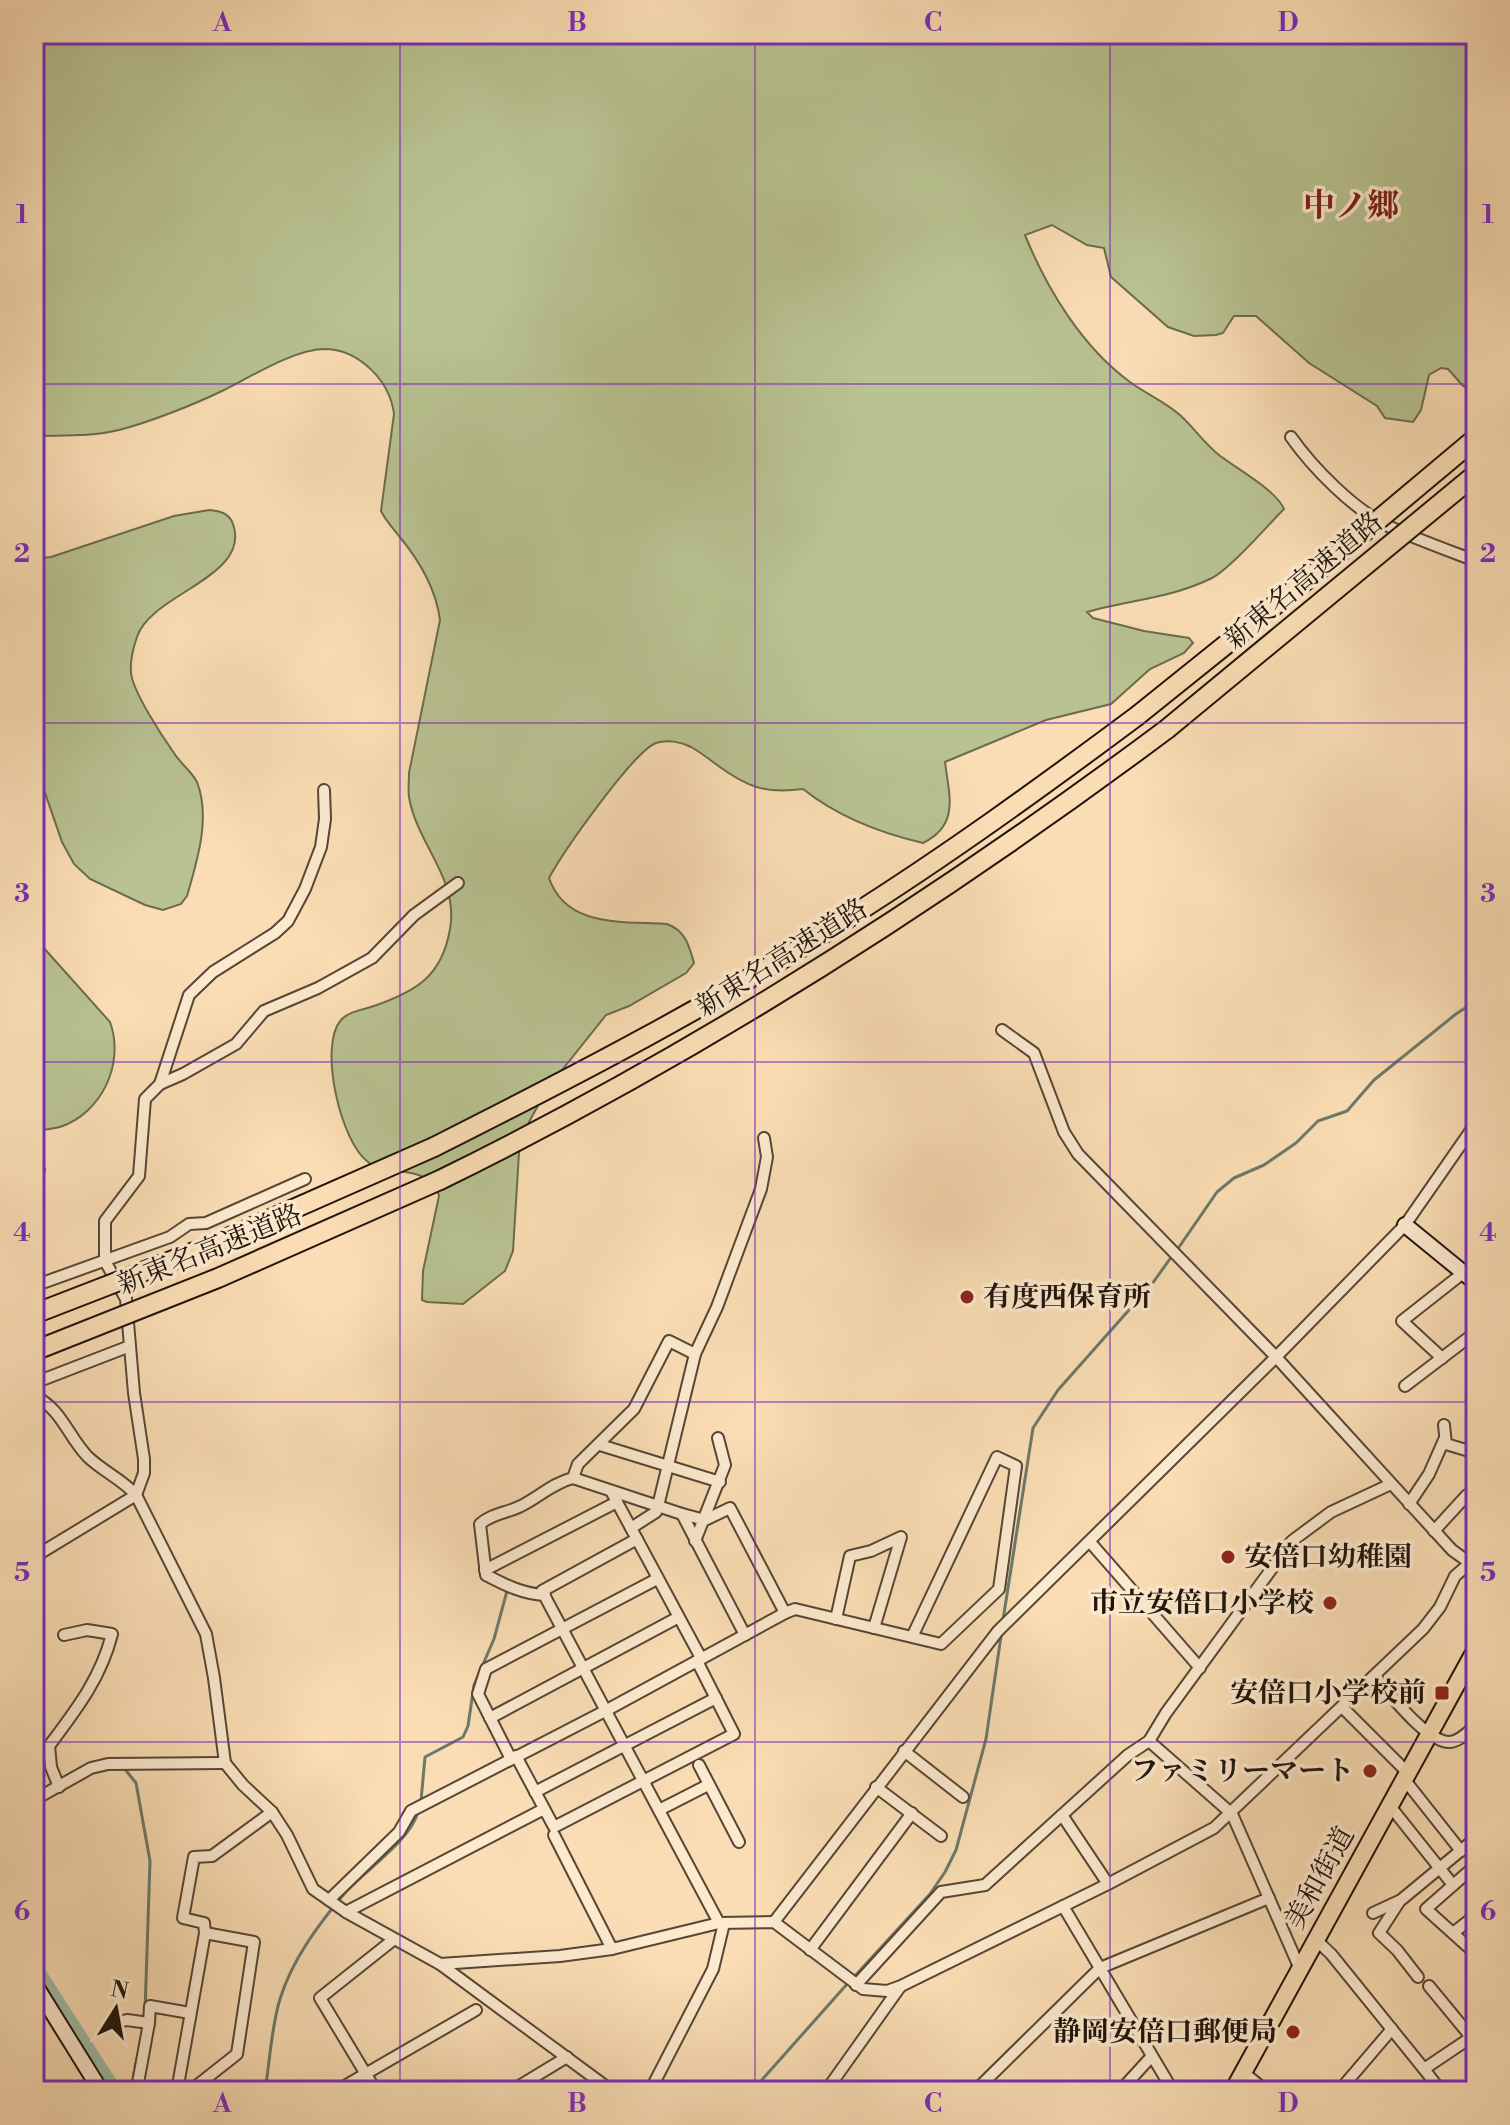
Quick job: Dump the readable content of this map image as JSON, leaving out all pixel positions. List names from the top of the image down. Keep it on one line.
{"streets":{"highway":["新東名高速道路"],"main road":["美和街道"]},"districts":["中ノ郷"],"places":{"other":["有度西保育所","安倍口幼稚園","市立安倍口小学校","ファミリーマート","静岡安倍口郵便局"],"transit":["安倍口小学校前"]},"north":"top","grid":{"columns":["A","B","C","D"],"rows":["1","2","3","4","5","6"]}}
